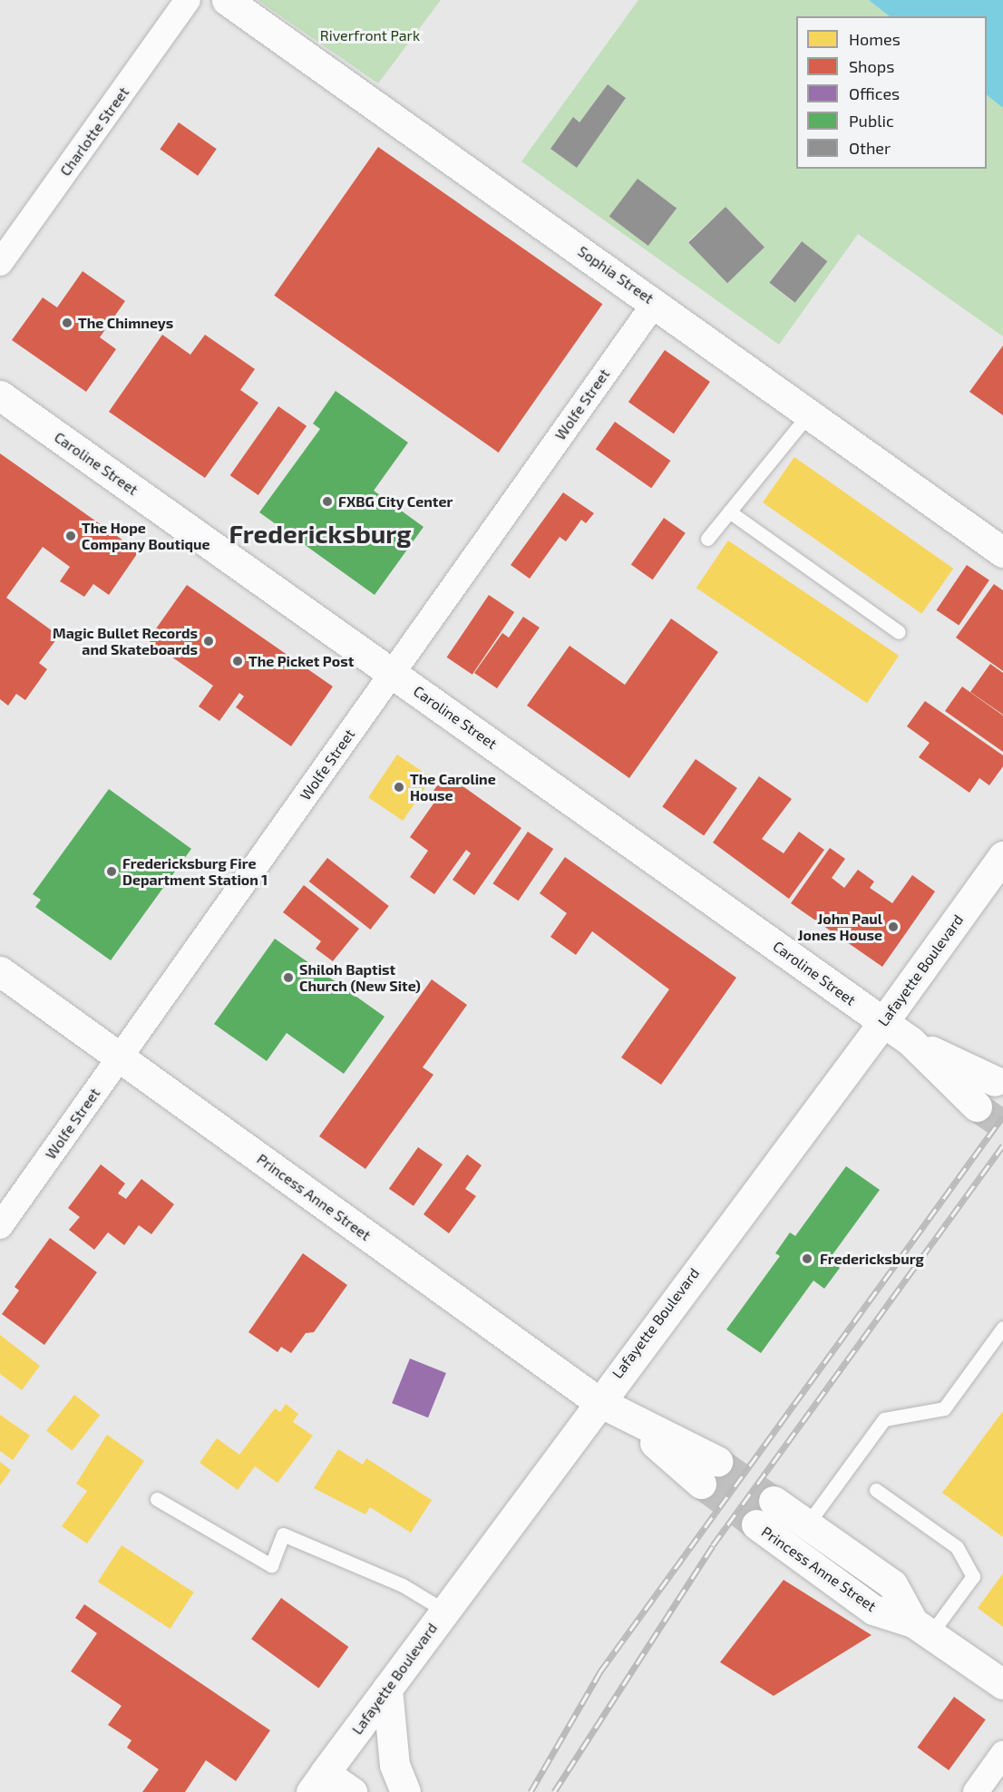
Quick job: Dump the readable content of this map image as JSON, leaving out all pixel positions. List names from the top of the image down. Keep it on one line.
{"streets":{"main road":["Sophia Street","Caroline Street","Lafayette Boulevard","Princess Anne Street"],"street":["Charlotte Street","Wolfe Street"]},"crossings":[["Sophia Street","Wolfe Street"],["Wolfe Street","Caroline Street"],["Wolfe Street","Princess Anne Street"],["Caroline Street","Lafayette Boulevard"],["Lafayette Boulevard","Princess Anne Street"]],"districts":["Fredericksburg"],"parks":["Riverfront Park"],"places":["The Chimneys","FXBG City Center","The Hope Company Boutique","Magic Bullet Records and Skateboards","The Picket Post","The Caroline House","Fredericksburg Fire Department Station 1","John Paul Jones House","Shiloh Baptist Church (New Site)","Fredericksburg"],"legend":["Homes","Shops","Offices","Public","Other"]}
